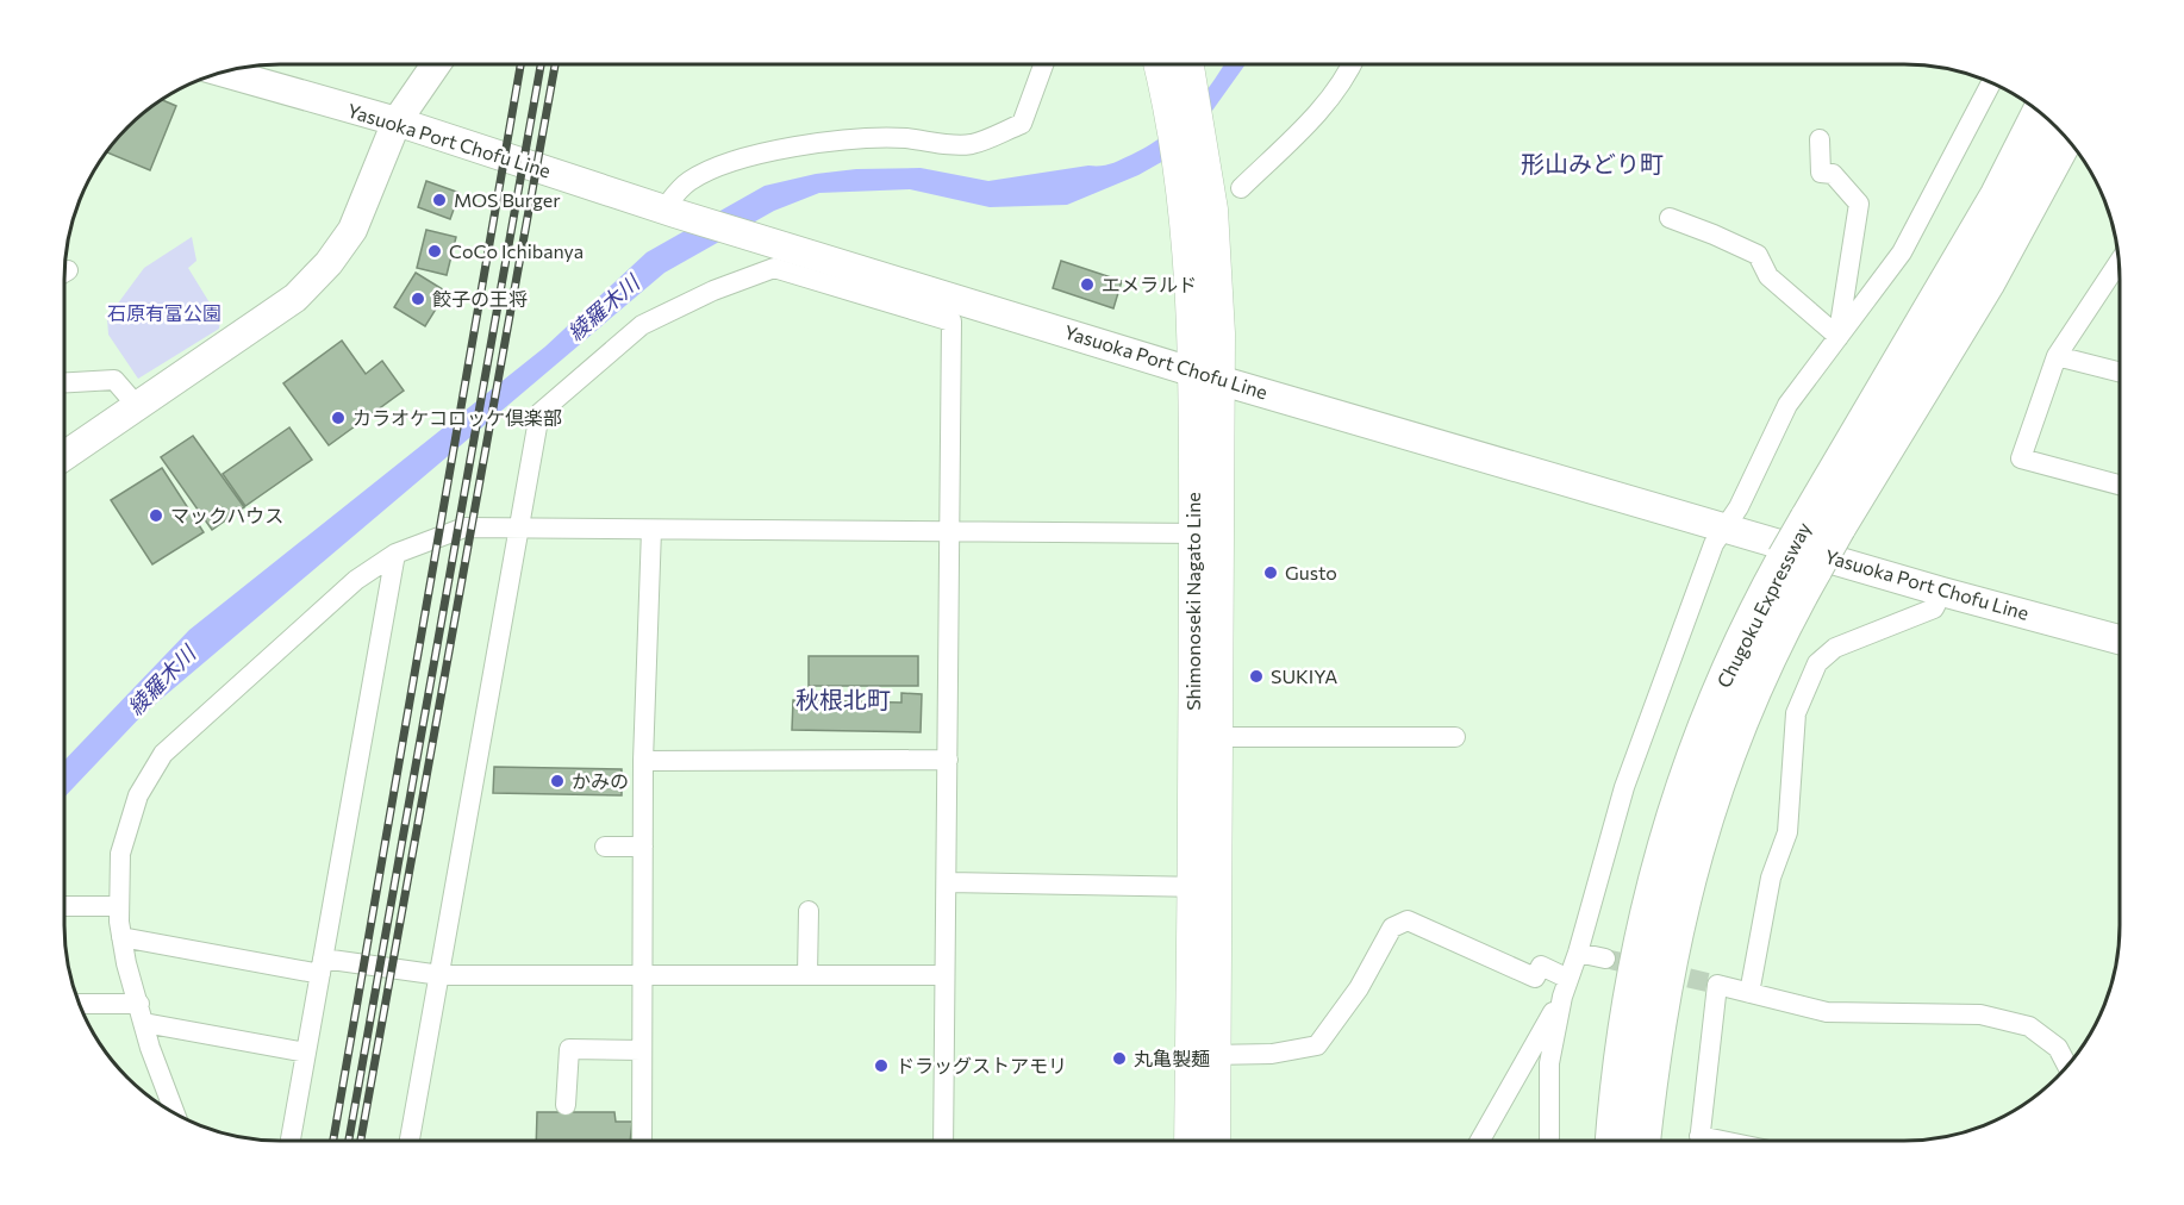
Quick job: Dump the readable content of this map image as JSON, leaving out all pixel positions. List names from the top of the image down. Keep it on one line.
{"streets":{"highway":["Chugoku Expressway"],"main road":["Yasuoka Port Chofu Line","Shimonoseki Nagato Line"]},"crossings":[["Yasuoka Port Chofu Line","Shimonoseki Nagato Line"]],"districts":["形山みどり町","秋根北町"],"water":["綾羅木川"],"parks":["石原有富公園"],"places":["MOS Burger","CoCo Ichibanya","エメラルド","餃子の王将","カラオケコロッケ倶楽部","マックハウス","Gusto","SUKIYA","かみの","丸亀製麺","ドラッグストアモリ"]}
